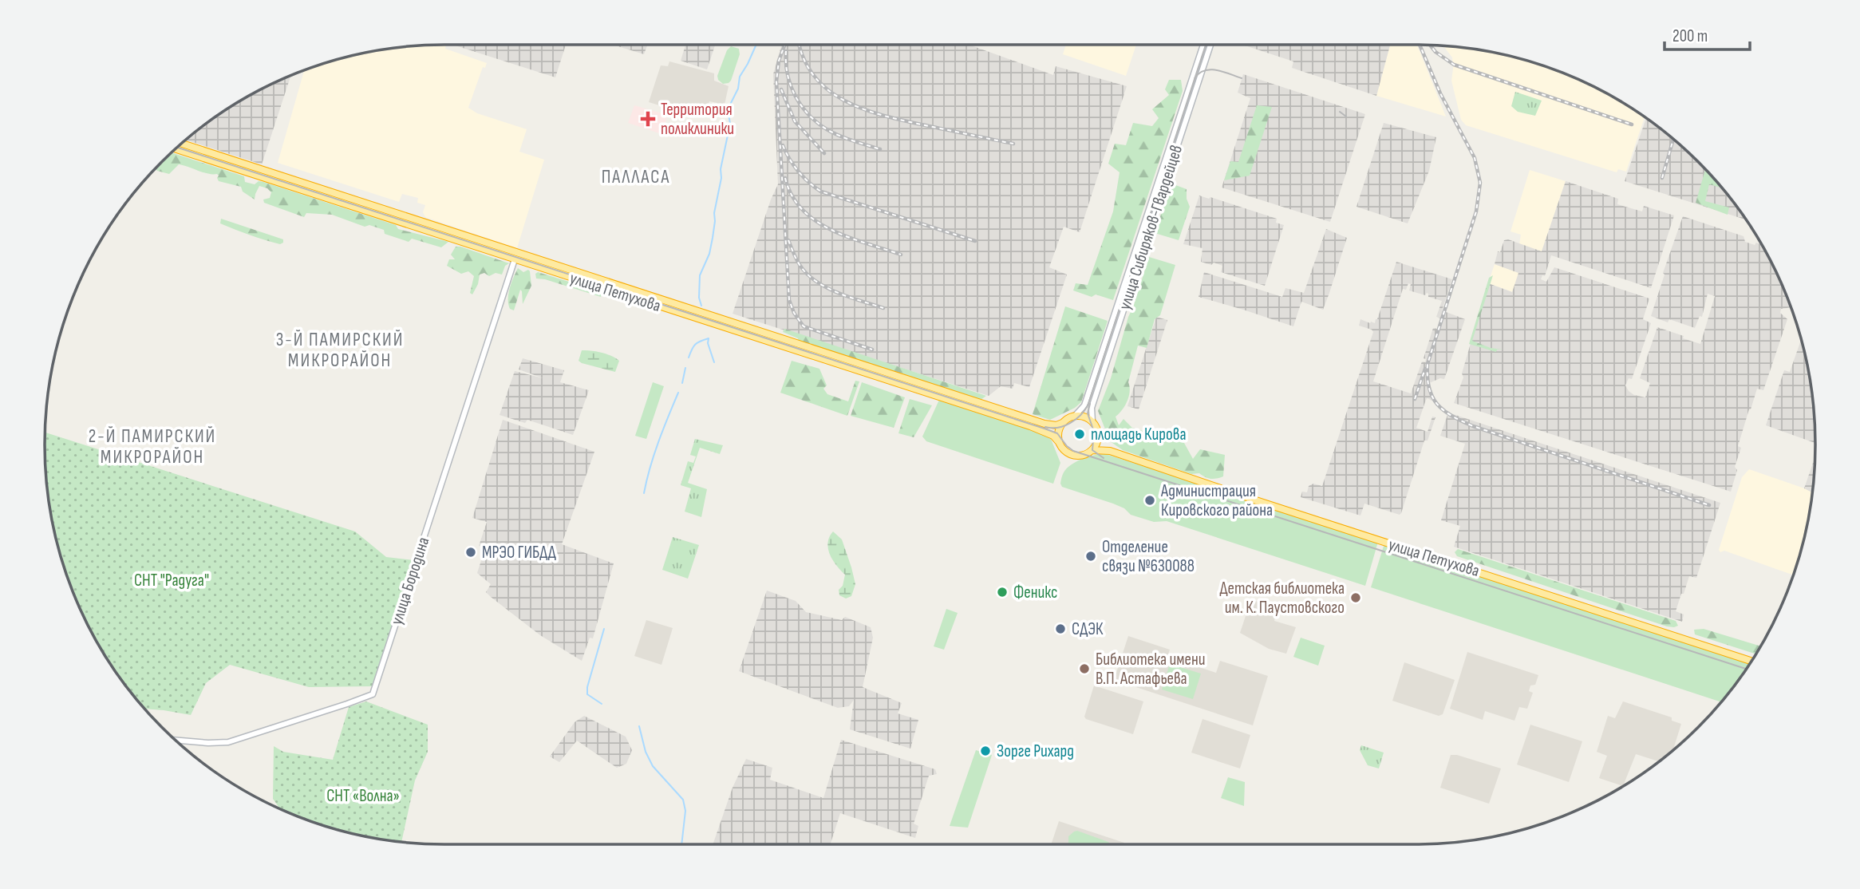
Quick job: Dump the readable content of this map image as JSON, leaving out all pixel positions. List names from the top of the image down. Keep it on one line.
{"streets":{"highway":["улица Петухова"],"main road":["улица Сибиряков-Гвардейцев","улица Бородина"]},"crossings":[["улица Сибиряков-Гвардейцев","улица Петухова"],["улица Петухова","улица Бородина"]],"districts":["ПАЛЛАСА","3-Й ПАМИРСКИЙ МИКРОРАЙОН","2-Й ПАМИРСКИЙ МИКРОРАЙОН"],"parks":["СНТ \"Радуга\"","СНТ «Волна»"],"places":{"health":["Территория поликлиники"],"other":["площадь Кирова","Администрация Кировского района","МРЭО ГИБДД","Отделение связи №630088","Феникс","Детская библиотека им. К. Паустовского","СДЭК","Библиотека имени В.П. Астафьева","Зорге Рихард"]},"scale_bar":"200 m"}
